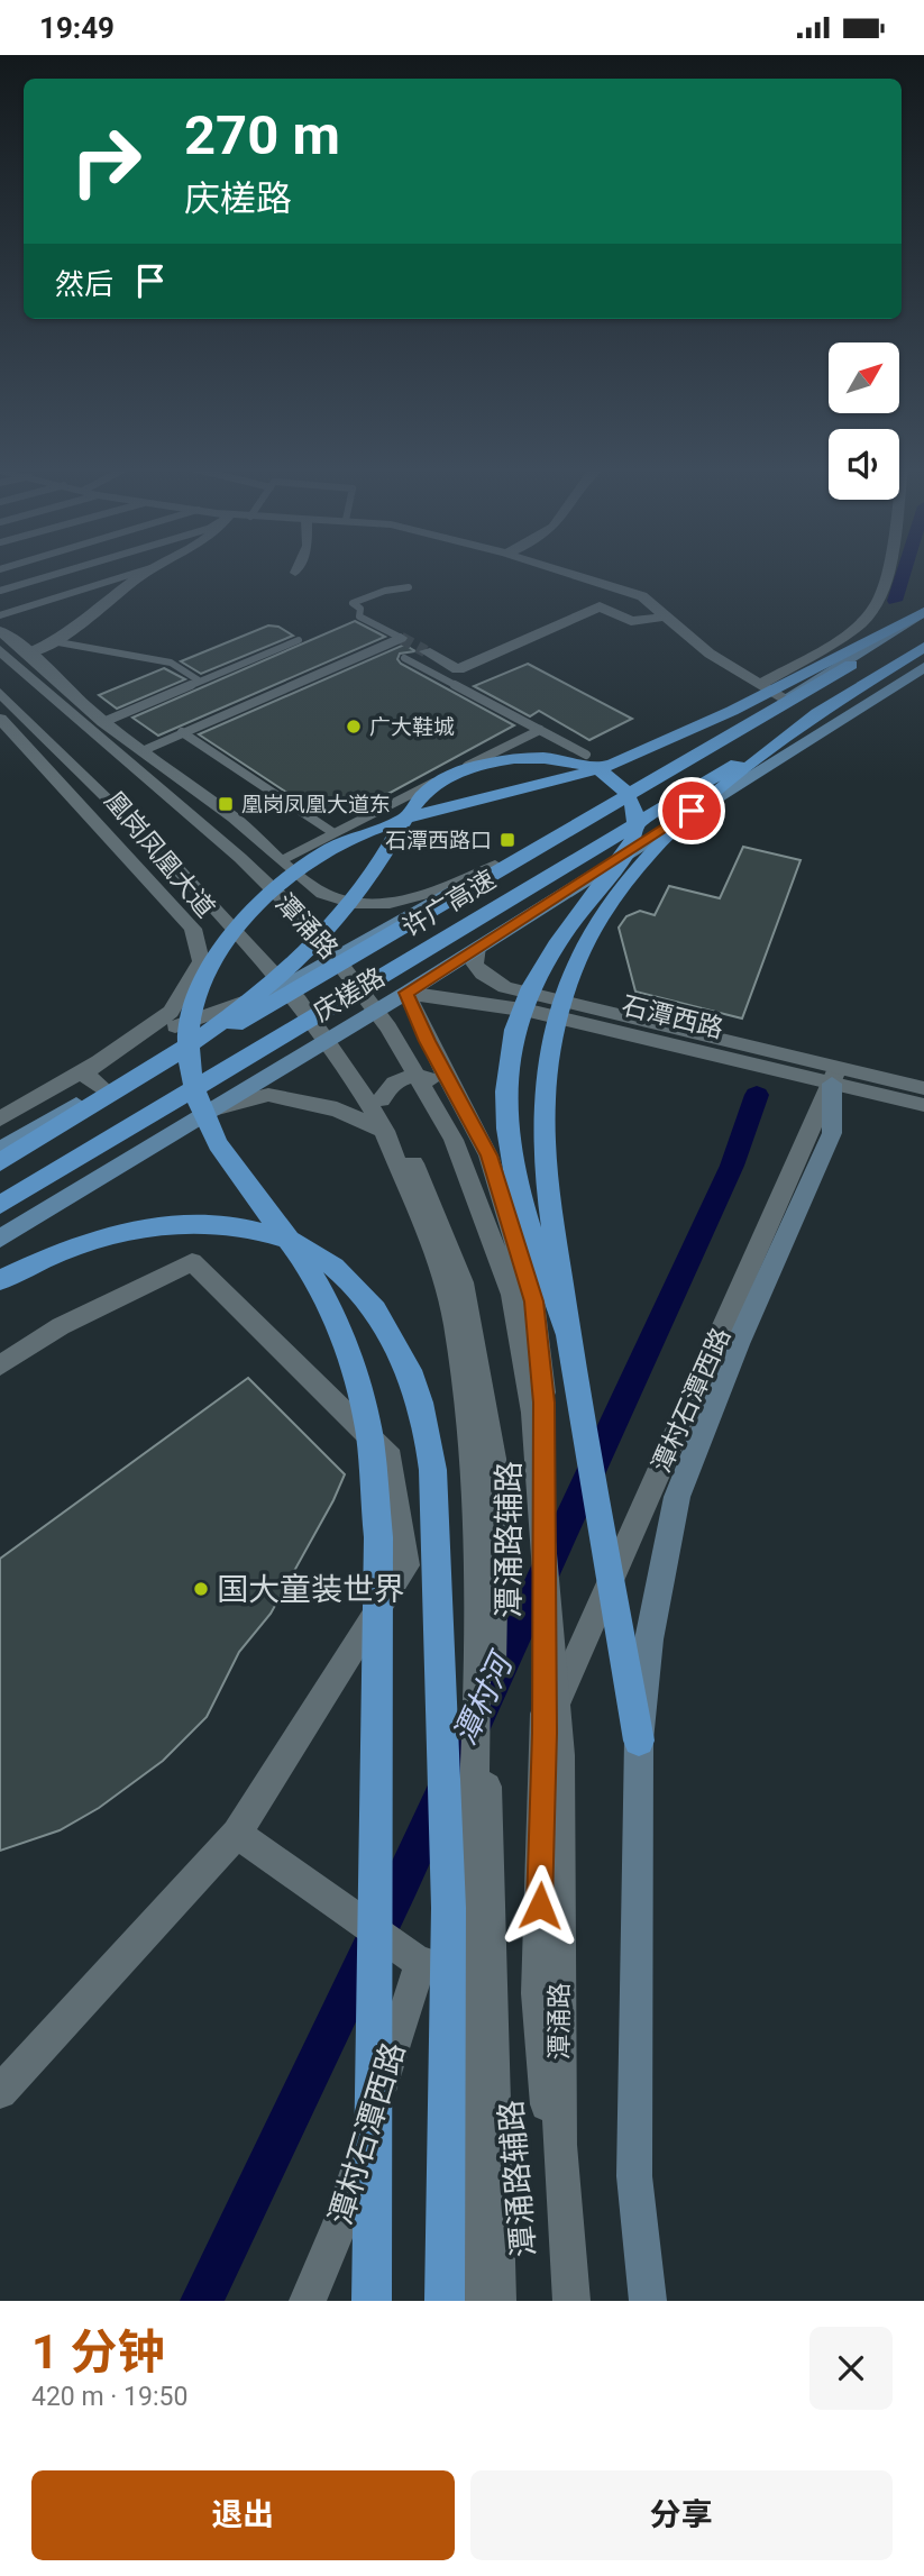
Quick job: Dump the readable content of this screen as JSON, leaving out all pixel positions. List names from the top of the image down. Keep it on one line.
{"streets":{"highway":["许广高速"],"main road":["庆槎路"],"street":["凰岗凤凰大道","潭涌路","石潭西路","潭村石潭西路","潭涌路辅路"]},"crossings":[["凰岗凤凰大道","庆槎路"],["许广高速","庆槎路"],["庆槎路","石潭西路"],["庆槎路","潭涌路辅路"],["石潭西路","潭村石潭西路"],["石潭西路","潭涌路辅路"],["潭村石潭西路","潭涌路辅路"]],"water":["潭村河"],"places":{"other":["广大鞋城","国大童装世界"],"transit":["凰岗凤凰大道东","石潭西路口"]},"north":"top right","page":{"status":"19:49","turn":["270 m","庆槎路"],"then":"然后","heading":["1 分钟","420 m · 19:50"],"buttons":["退出","分享"]}}
